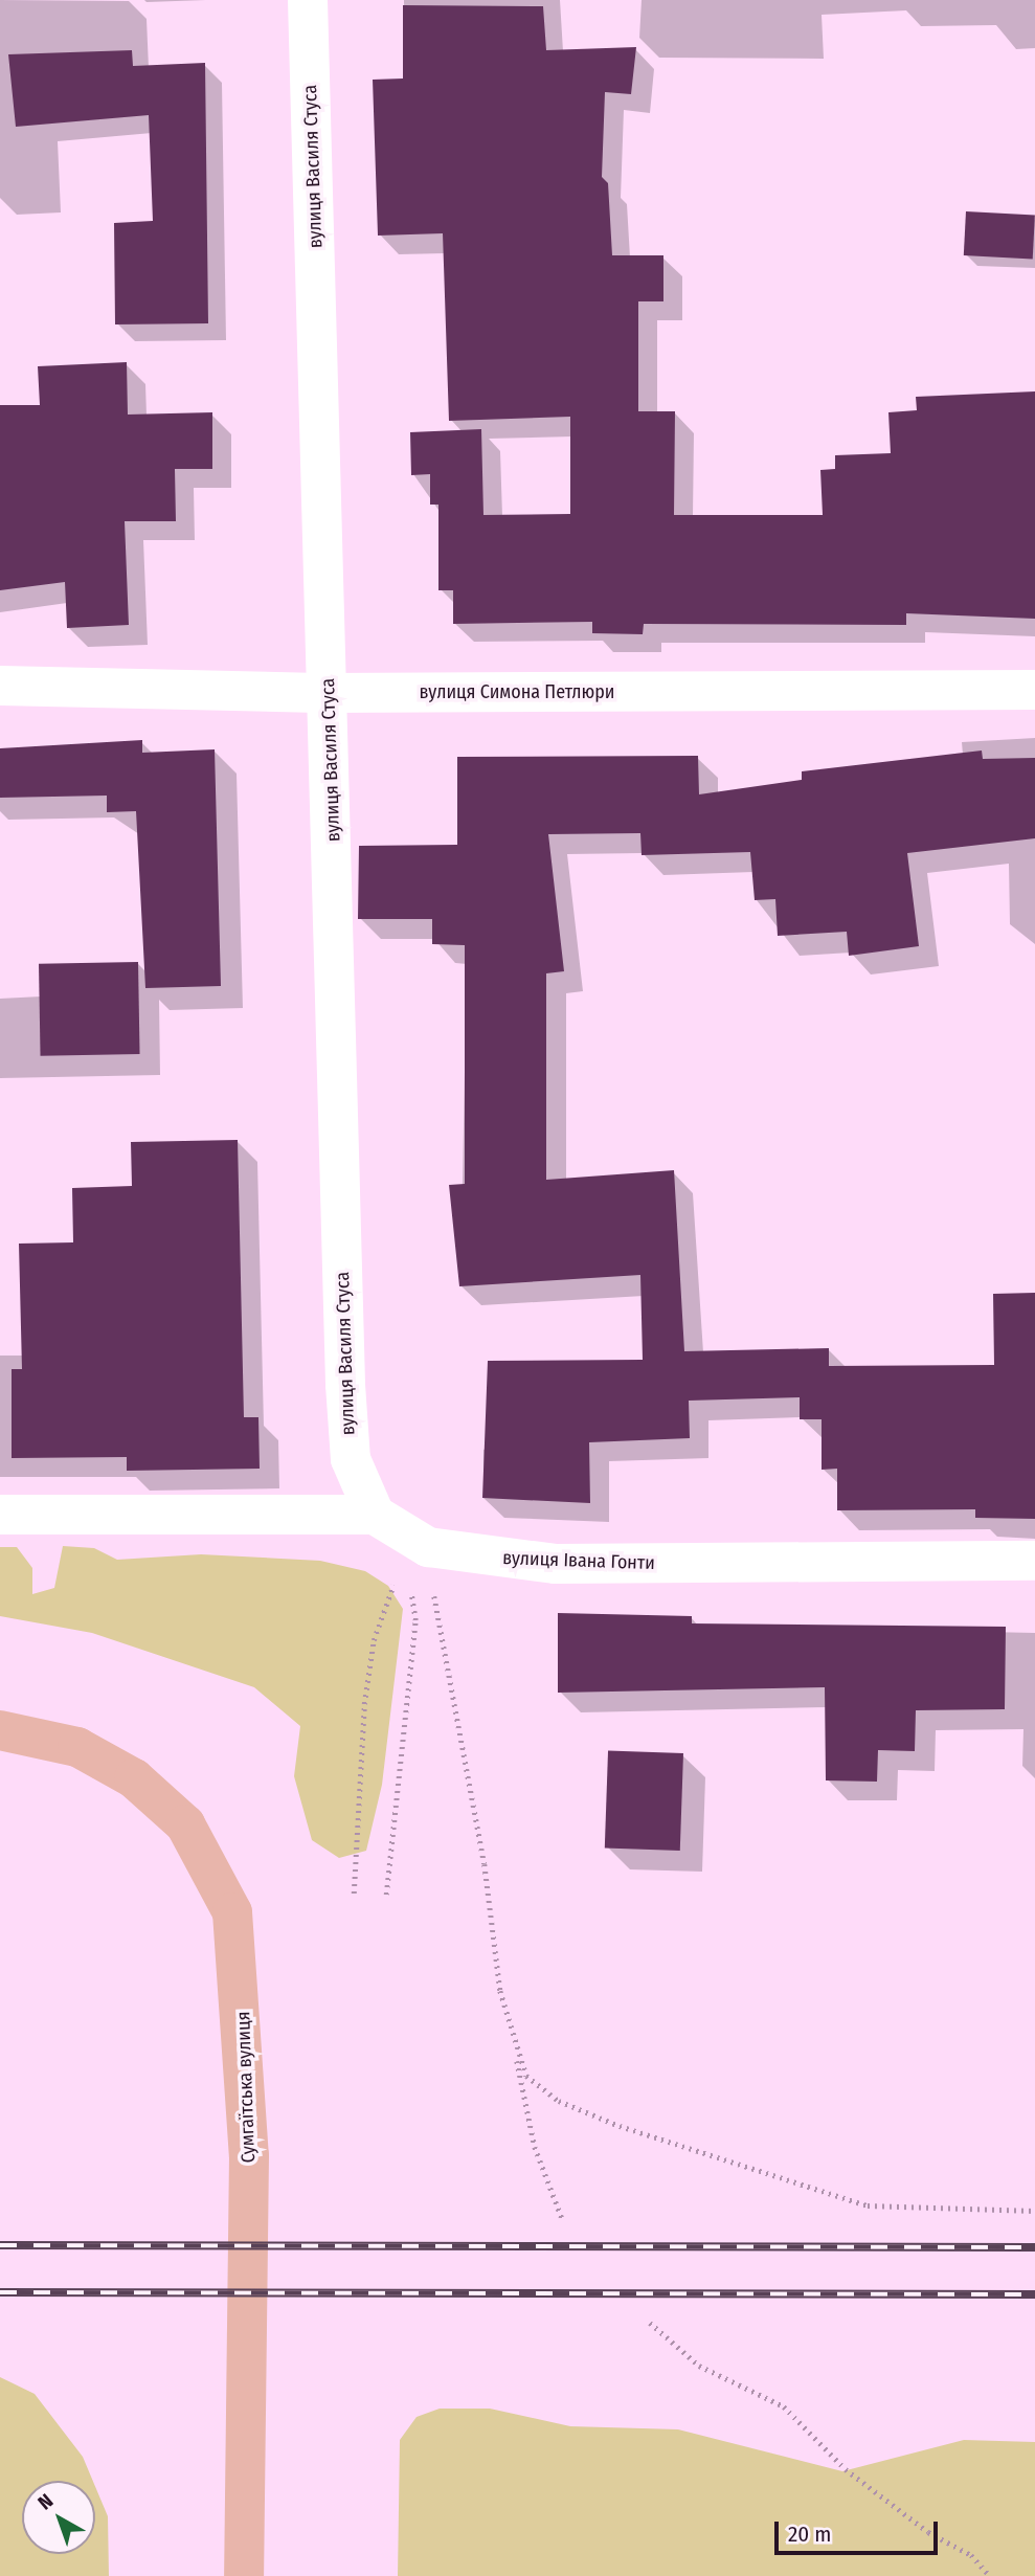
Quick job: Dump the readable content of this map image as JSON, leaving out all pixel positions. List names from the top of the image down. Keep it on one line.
{"streets":{"main road":["Сумгаїтська вулиця"],"street":["вулиця Василя Стуса","вулиця Симона Петлюри","вулиця Івана Гонти"]},"crossings":[["вулиця Василя Стуса","вулиця Симона Петлюри"],["вулиця Василя Стуса","вулиця Івана Гонти"]],"scale_bar":"20 m","north":"top left"}
